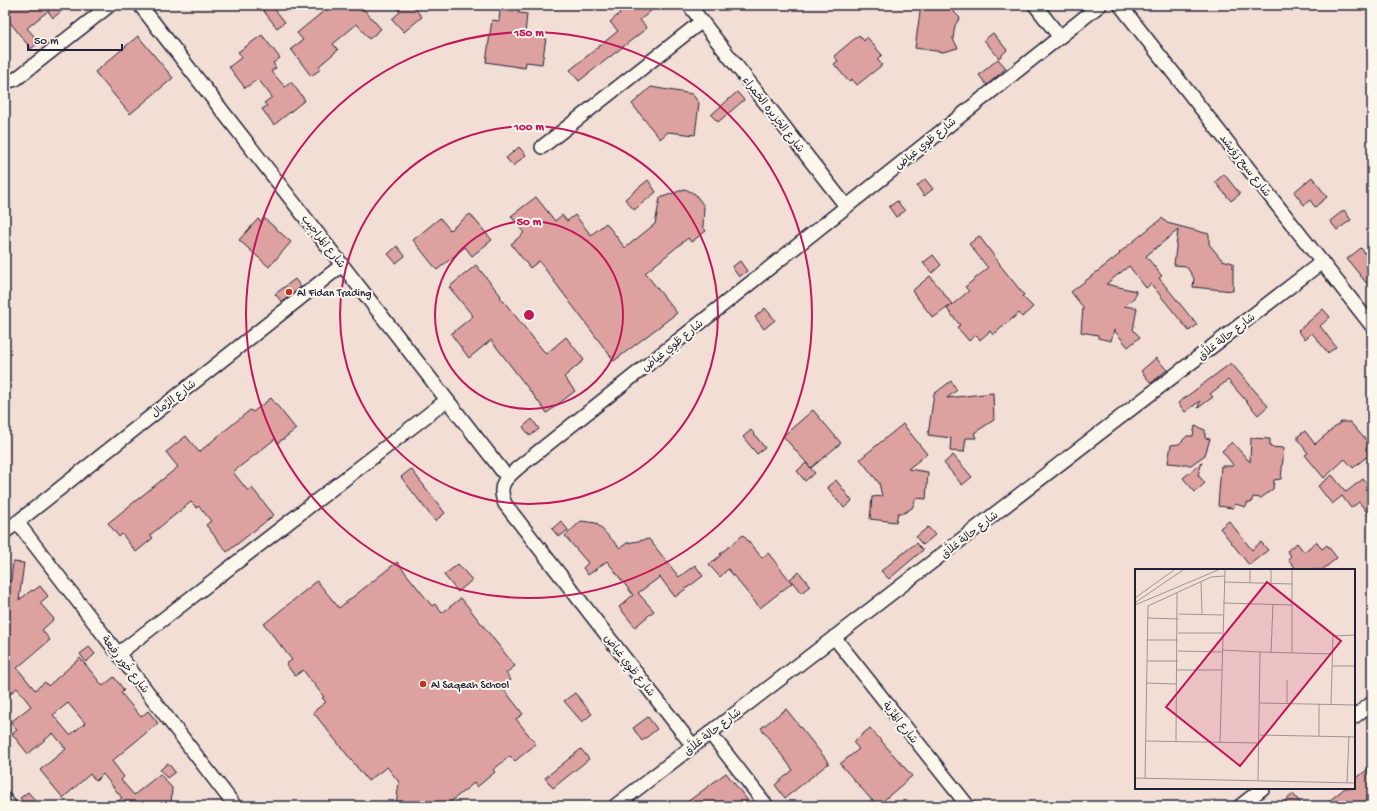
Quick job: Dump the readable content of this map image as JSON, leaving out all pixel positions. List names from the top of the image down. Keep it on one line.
{"streets":{"street":["شارع الجَزيره الحَمراء","شارع طَوِي غياض","شارع سيح رُوَيشد","شارع المَراجِيب","شارع حالة عَلاَّق","شارع الرِّمال","شارع خُور رِفِيعة","شارع المَرِّية"]},"crossings":[["شارع الجَزيره الحَمراء","شارع طَوِي غياض"],["شارع طَوِي غياض","شارع المَراجِيب"],["شارع طَوِي غياض","شارع حالة عَلاَّق"],["شارع سيح رُوَيشد","شارع حالة عَلاَّق"],["شارع المَراجِيب","شارع الرِّمال"],["شارع حالة عَلاَّق","شارع المَرِّية"],["شارع الرِّمال","شارع خُور رِفِيعة"]],"places":["Al Fidan Trading","Al Saqeah School"],"scale_bar":"50 m","rings":["150 m","100 m","50 m"]}
